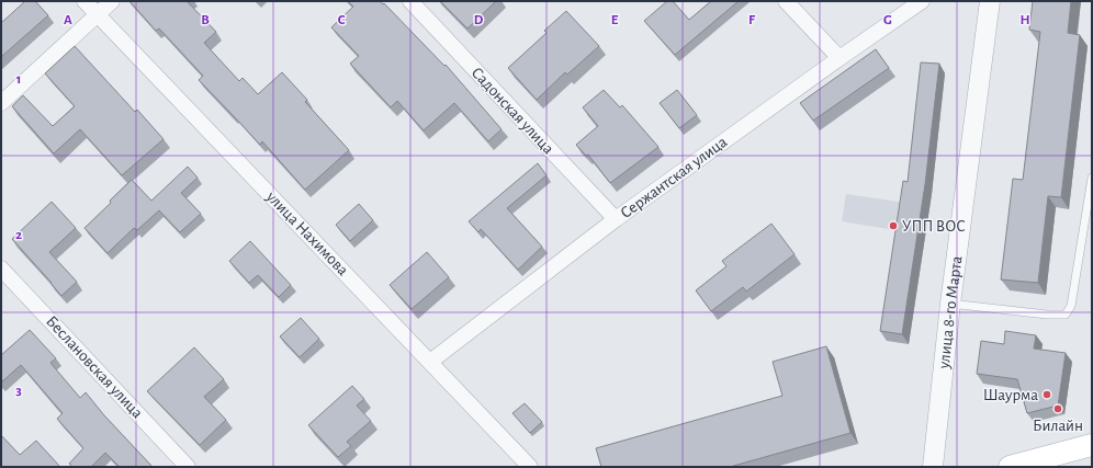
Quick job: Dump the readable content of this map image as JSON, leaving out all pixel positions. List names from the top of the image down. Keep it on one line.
{"streets":{"street":["Садонская улица","Сержантская улица","улица Нахимова","улица 8-го Марта","Беслановская улица"]},"crossings":[["Садонская улица","Сержантская улица"],["Сержантская улица","улица Нахимова"]],"places":["УПП ВОС","Шаурма","Билайн"],"grid":{"columns":["A","B","C","D","E","F","G","H"],"rows":["1","2","3"]}}
